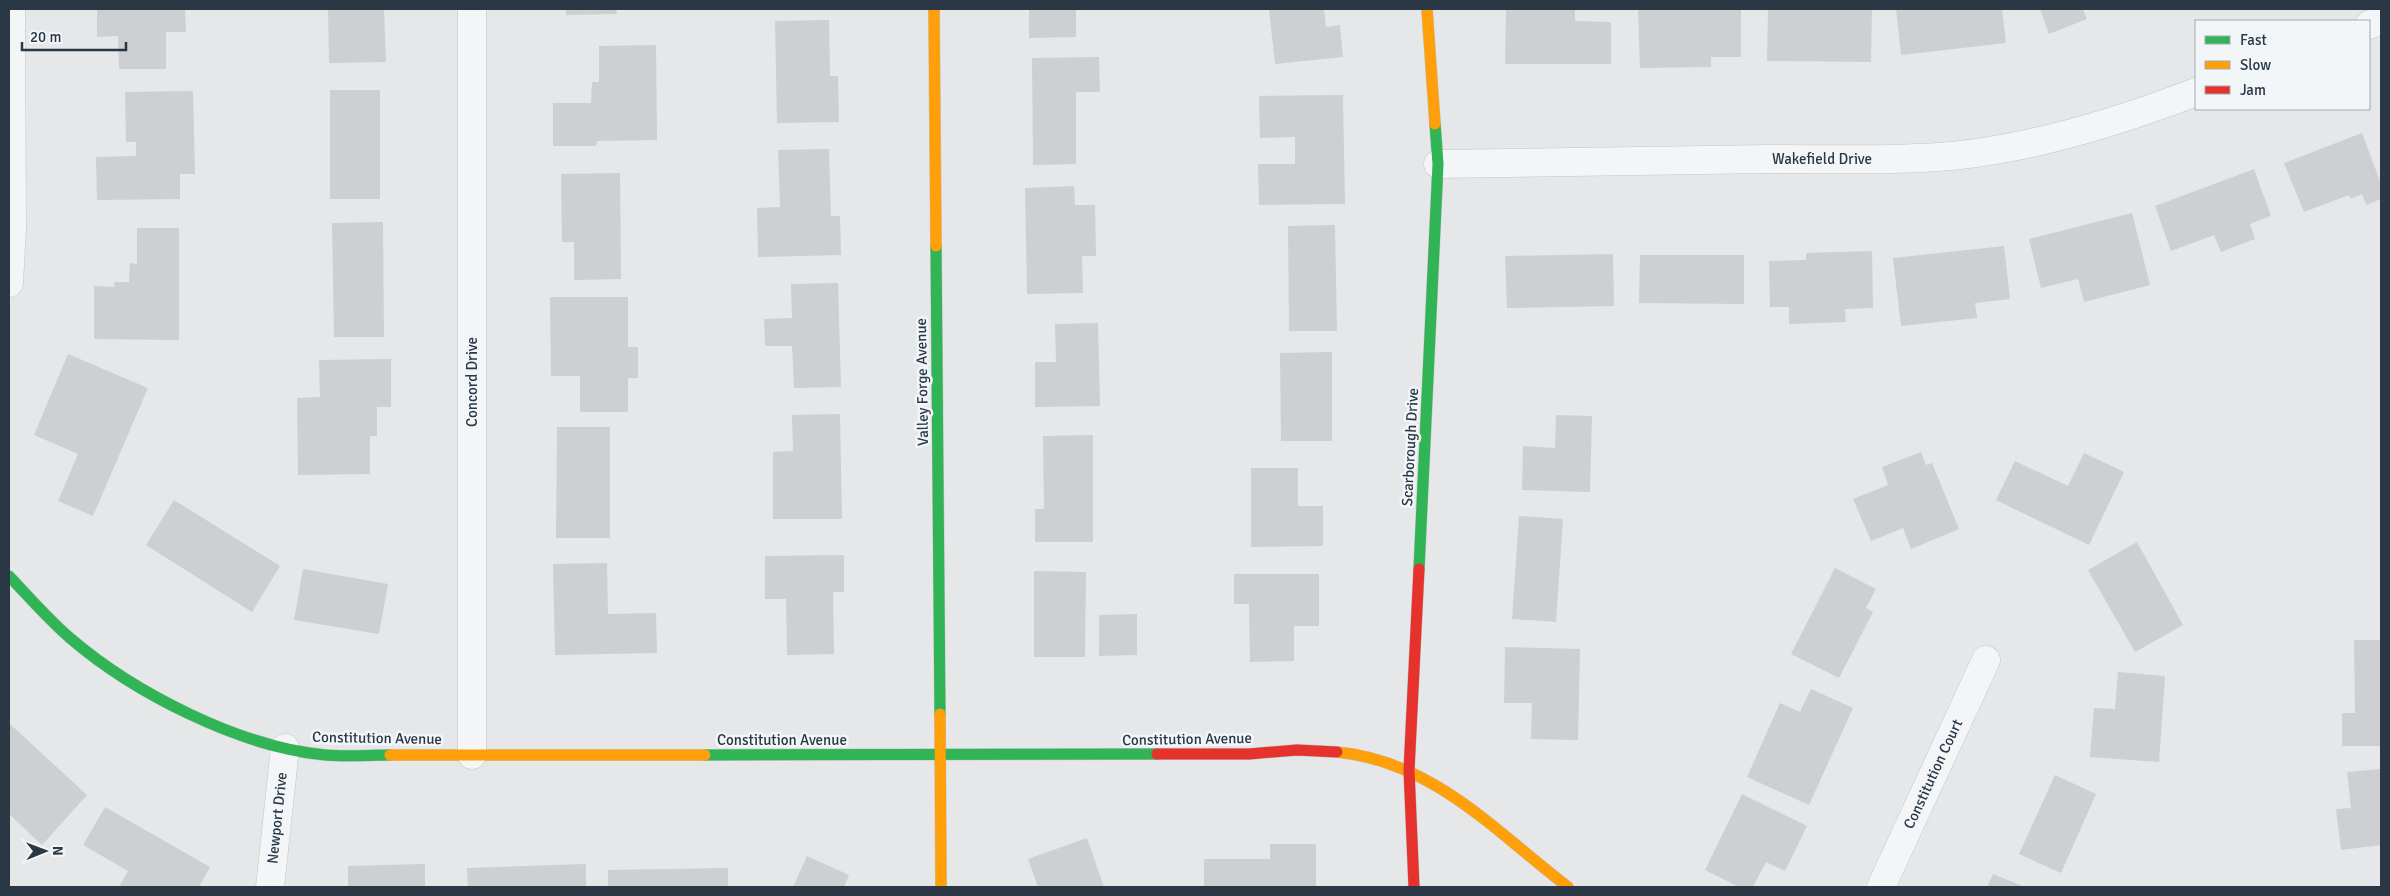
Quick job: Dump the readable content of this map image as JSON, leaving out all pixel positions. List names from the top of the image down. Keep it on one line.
{"streets":{"street":["Wakefield Drive","Concord Drive","Valley Forge Avenue","Scarborough Drive","Constitution Avenue","Constitution Court","Newport Drive"]},"crossings":[["Wakefield Drive","Scarborough Drive"],["Concord Drive","Constitution Avenue"],["Valley Forge Avenue","Constitution Avenue"],["Scarborough Drive","Constitution Avenue"],["Constitution Avenue","Newport Drive"]],"legend":["Fast","Slow","Jam"],"scale_bar":"20 m","north":"right"}
